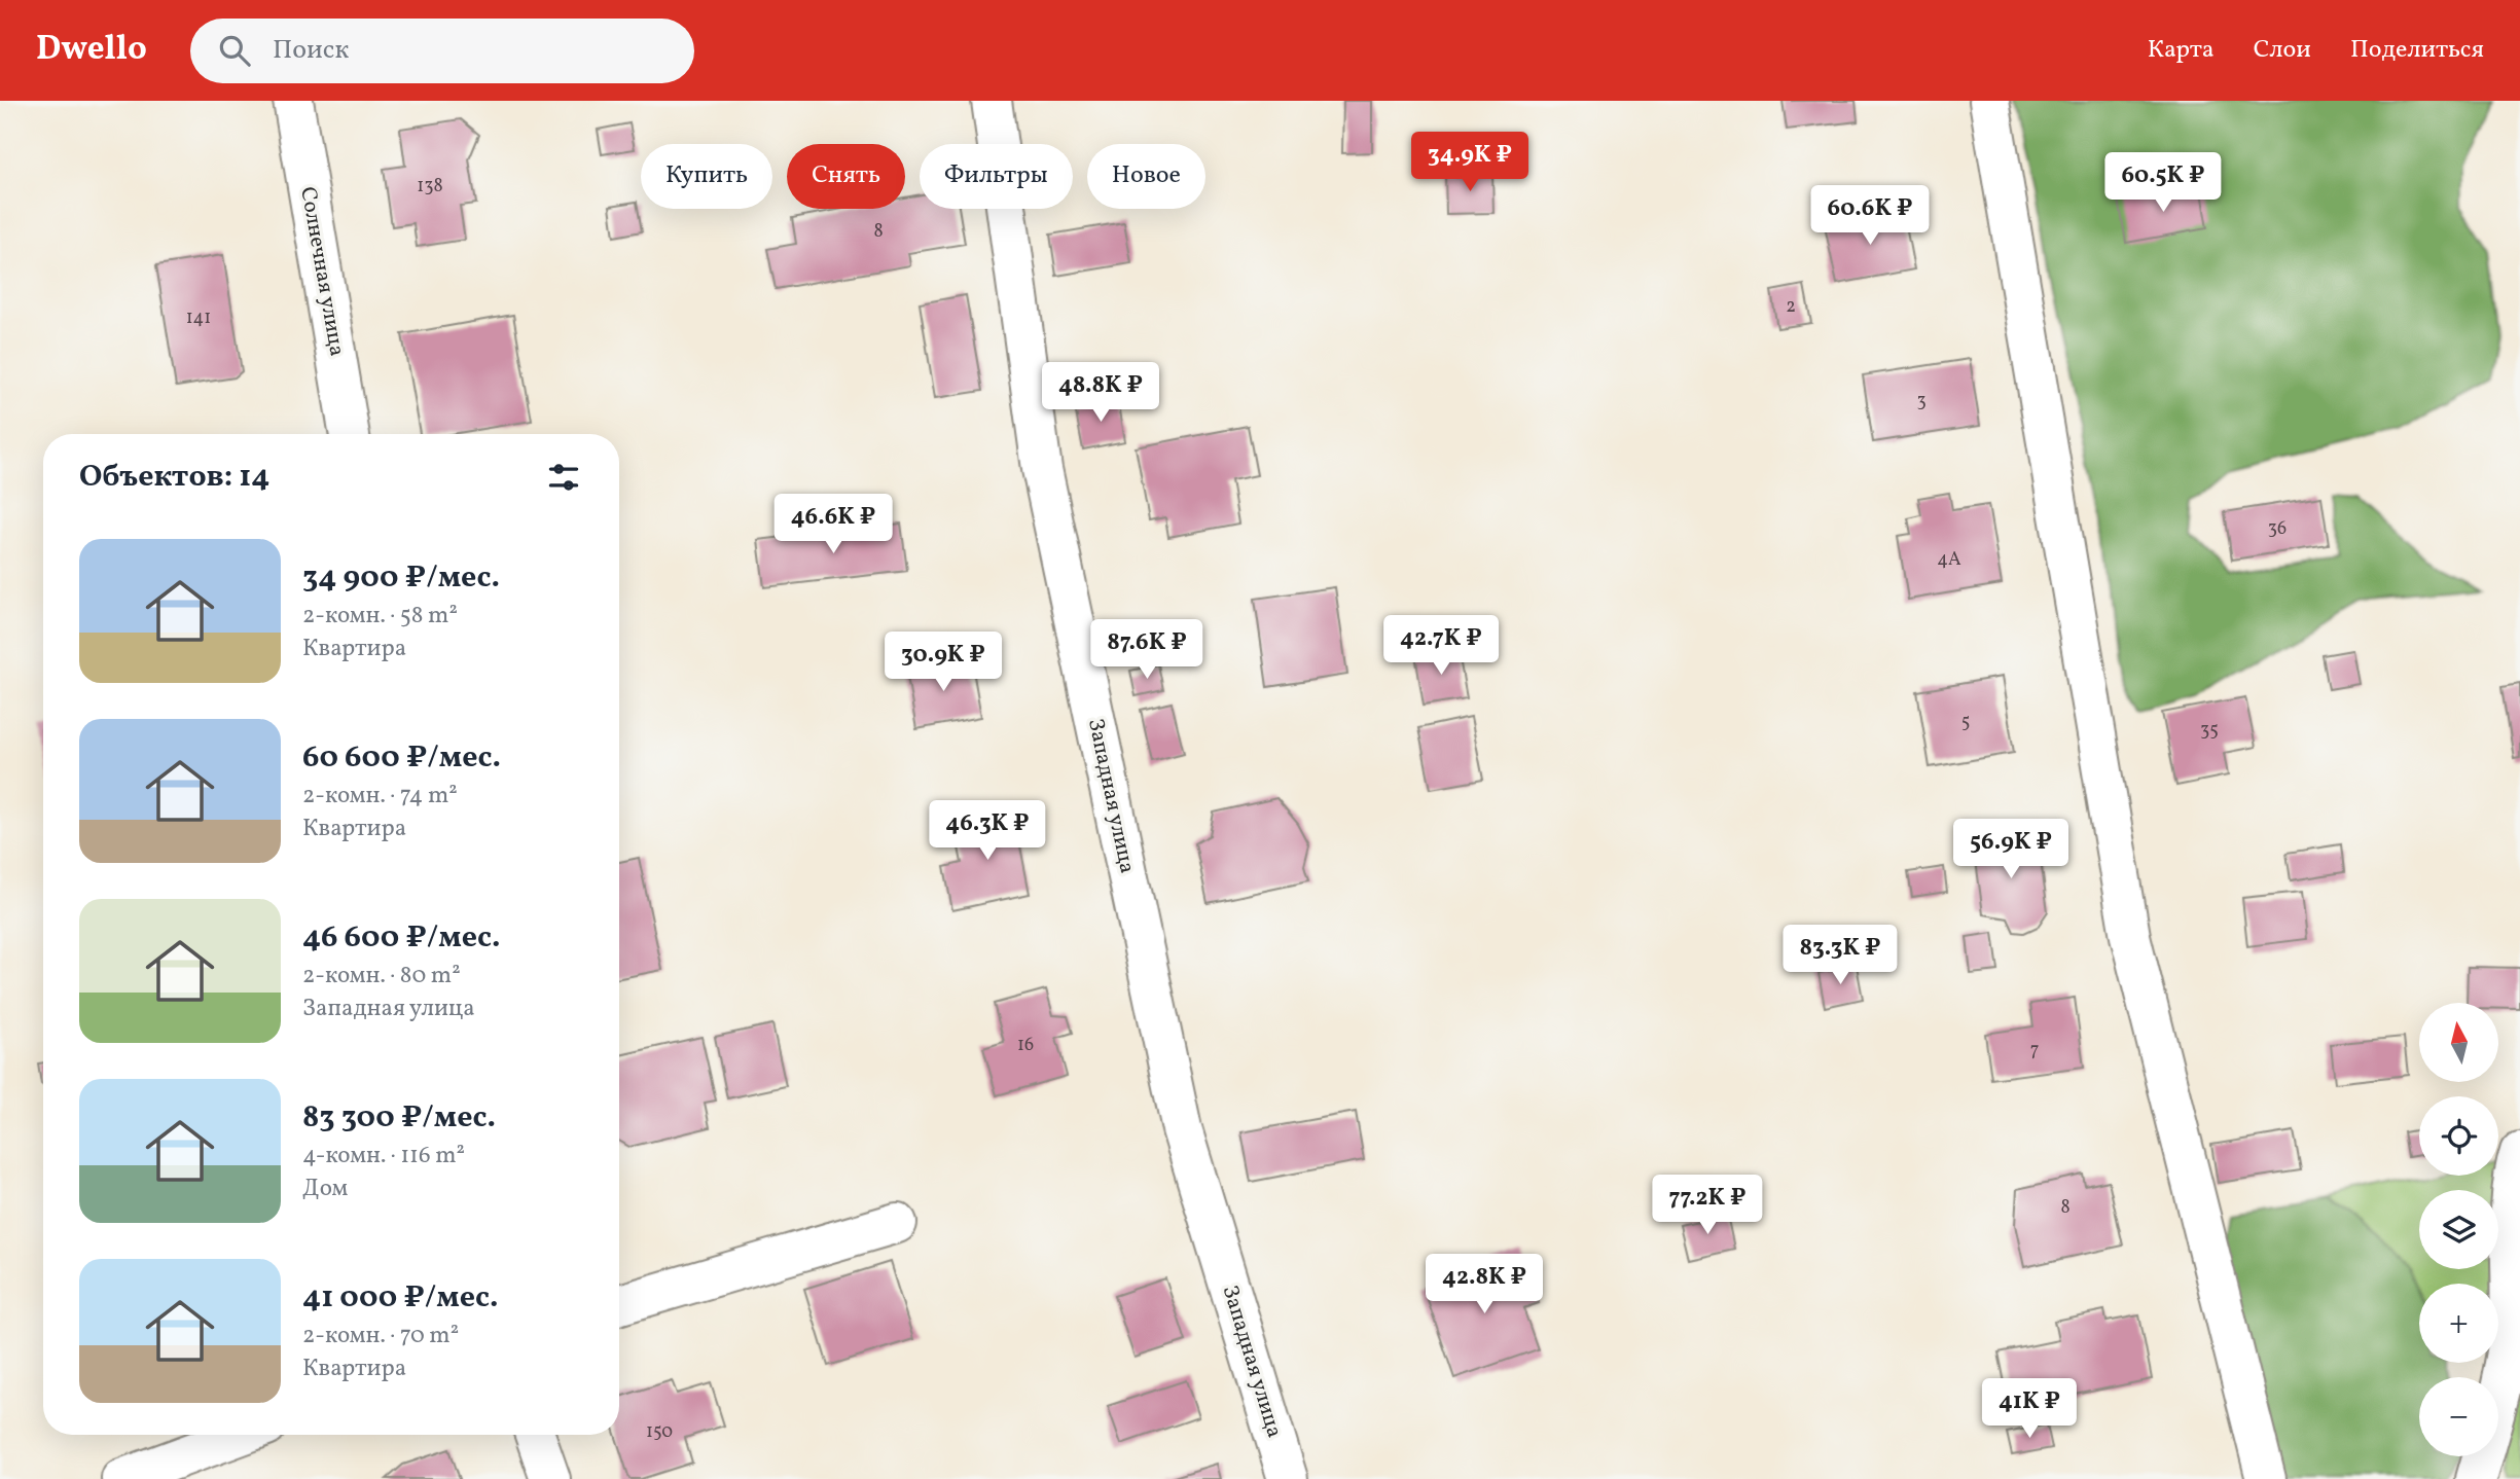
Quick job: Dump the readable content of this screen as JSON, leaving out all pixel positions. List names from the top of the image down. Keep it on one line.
{"streets":{"street":["Солнечная улица","Западная улица"]},"house_numbers":["138","8","2","141","3","36","4А","5","35","16","7","8","150"],"north":"top","page":{"header":"Dwello","search":"Поиск","nav":["Карта","Слои","Поделиться"],"price":["34.9K ₽","60.5K ₽","60.6K ₽","48.8K ₽","46.6K ₽","42.7K ₽","87.6K ₽","30.9K ₽","46.3K ₽","56.9K ₽","83.3K ₽","77.2K ₽","42.8K ₽","41K ₽"],"chip":["Купить","Снять","Фильтры","Новое"],"heading":"Объектов: 14","list":[{"name":"34 900 ₽/мес.","note":"2-комн. · 58 m² · Квартира"},{"name":"60 600 ₽/мес.","note":"2-комн. · 74 m² · Квартира"},{"name":"46 600 ₽/мес.","note":"2-комн. · 80 m² · Западная улица"},{"name":"83 300 ₽/мес.","note":"4-комн. · 116 m² · Дом"},{"name":"41 000 ₽/мес.","note":"2-комн. · 70 m² · Квартира"}],"map_buttons":["+","−"]}}
